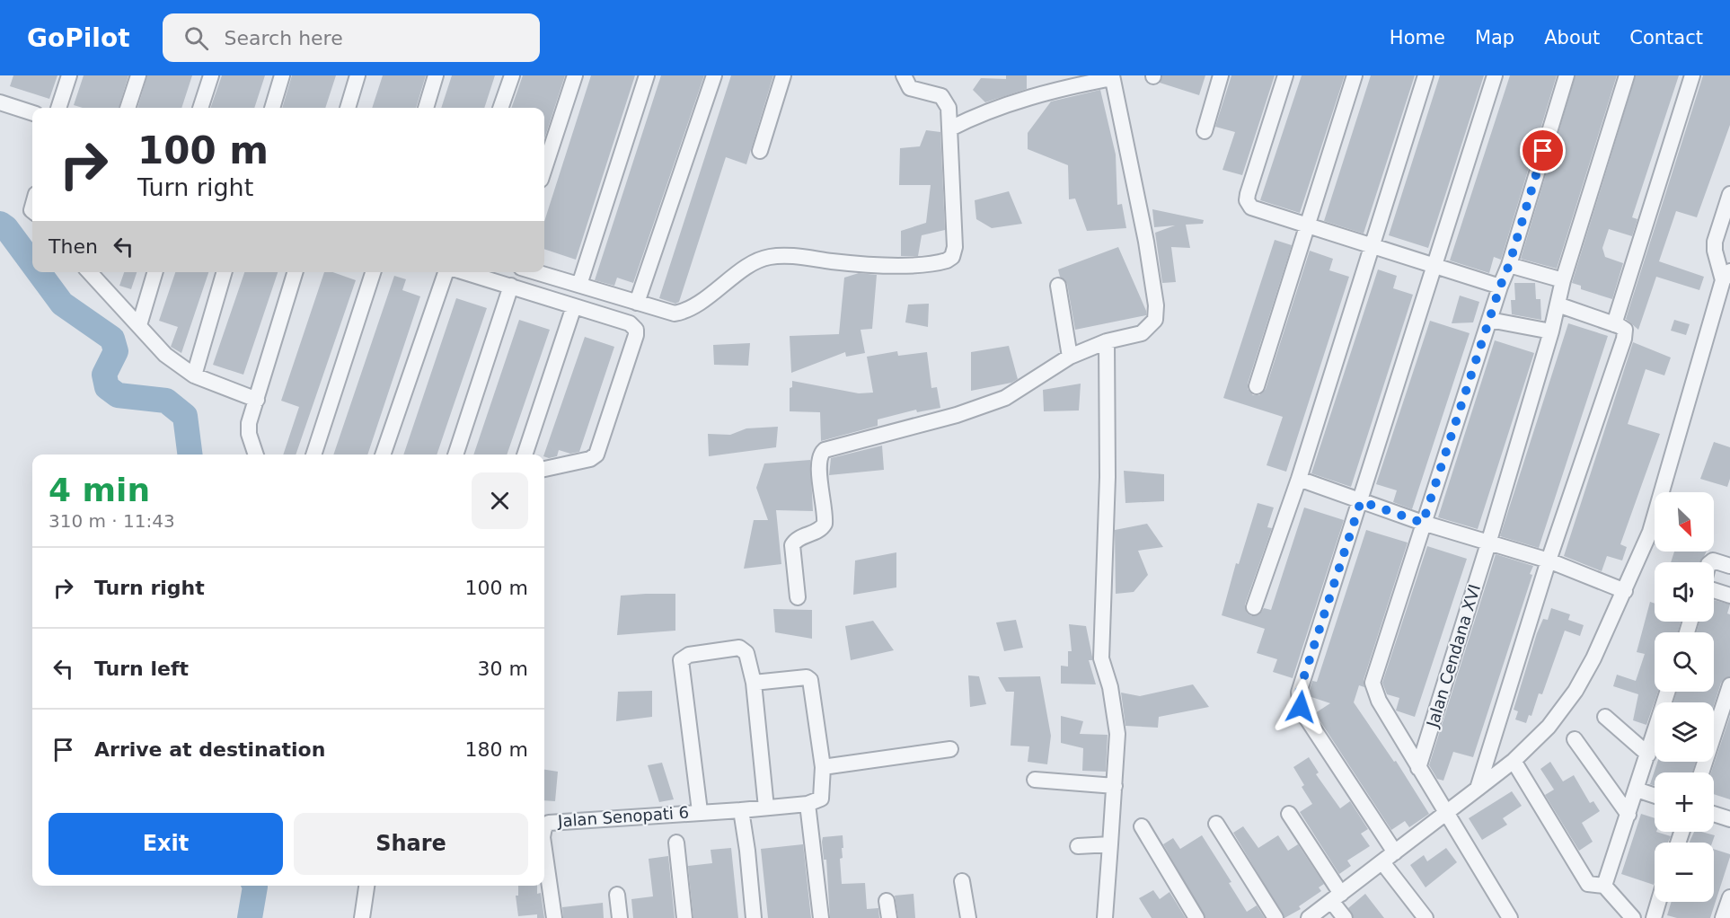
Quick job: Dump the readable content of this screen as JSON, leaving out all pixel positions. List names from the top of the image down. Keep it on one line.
{"streets":{"street":["Jalan Cendana XVI","Jalan Senopati 6"]},"north":"bottom right","page":{"header":"GoPilot","search":"Search here","nav":["Home","Map","About","Contact"],"turn":["100 m","Turn right"],"then":"Then","heading":["4 min","310 m · 11:43"],"map_buttons":["+","−"],"list":[{"name":"Turn right","value":"100 m"},{"name":"Turn left","value":"30 m"},{"name":"Arrive at destination","value":"180 m"}],"buttons":["Exit","Share"]}}
